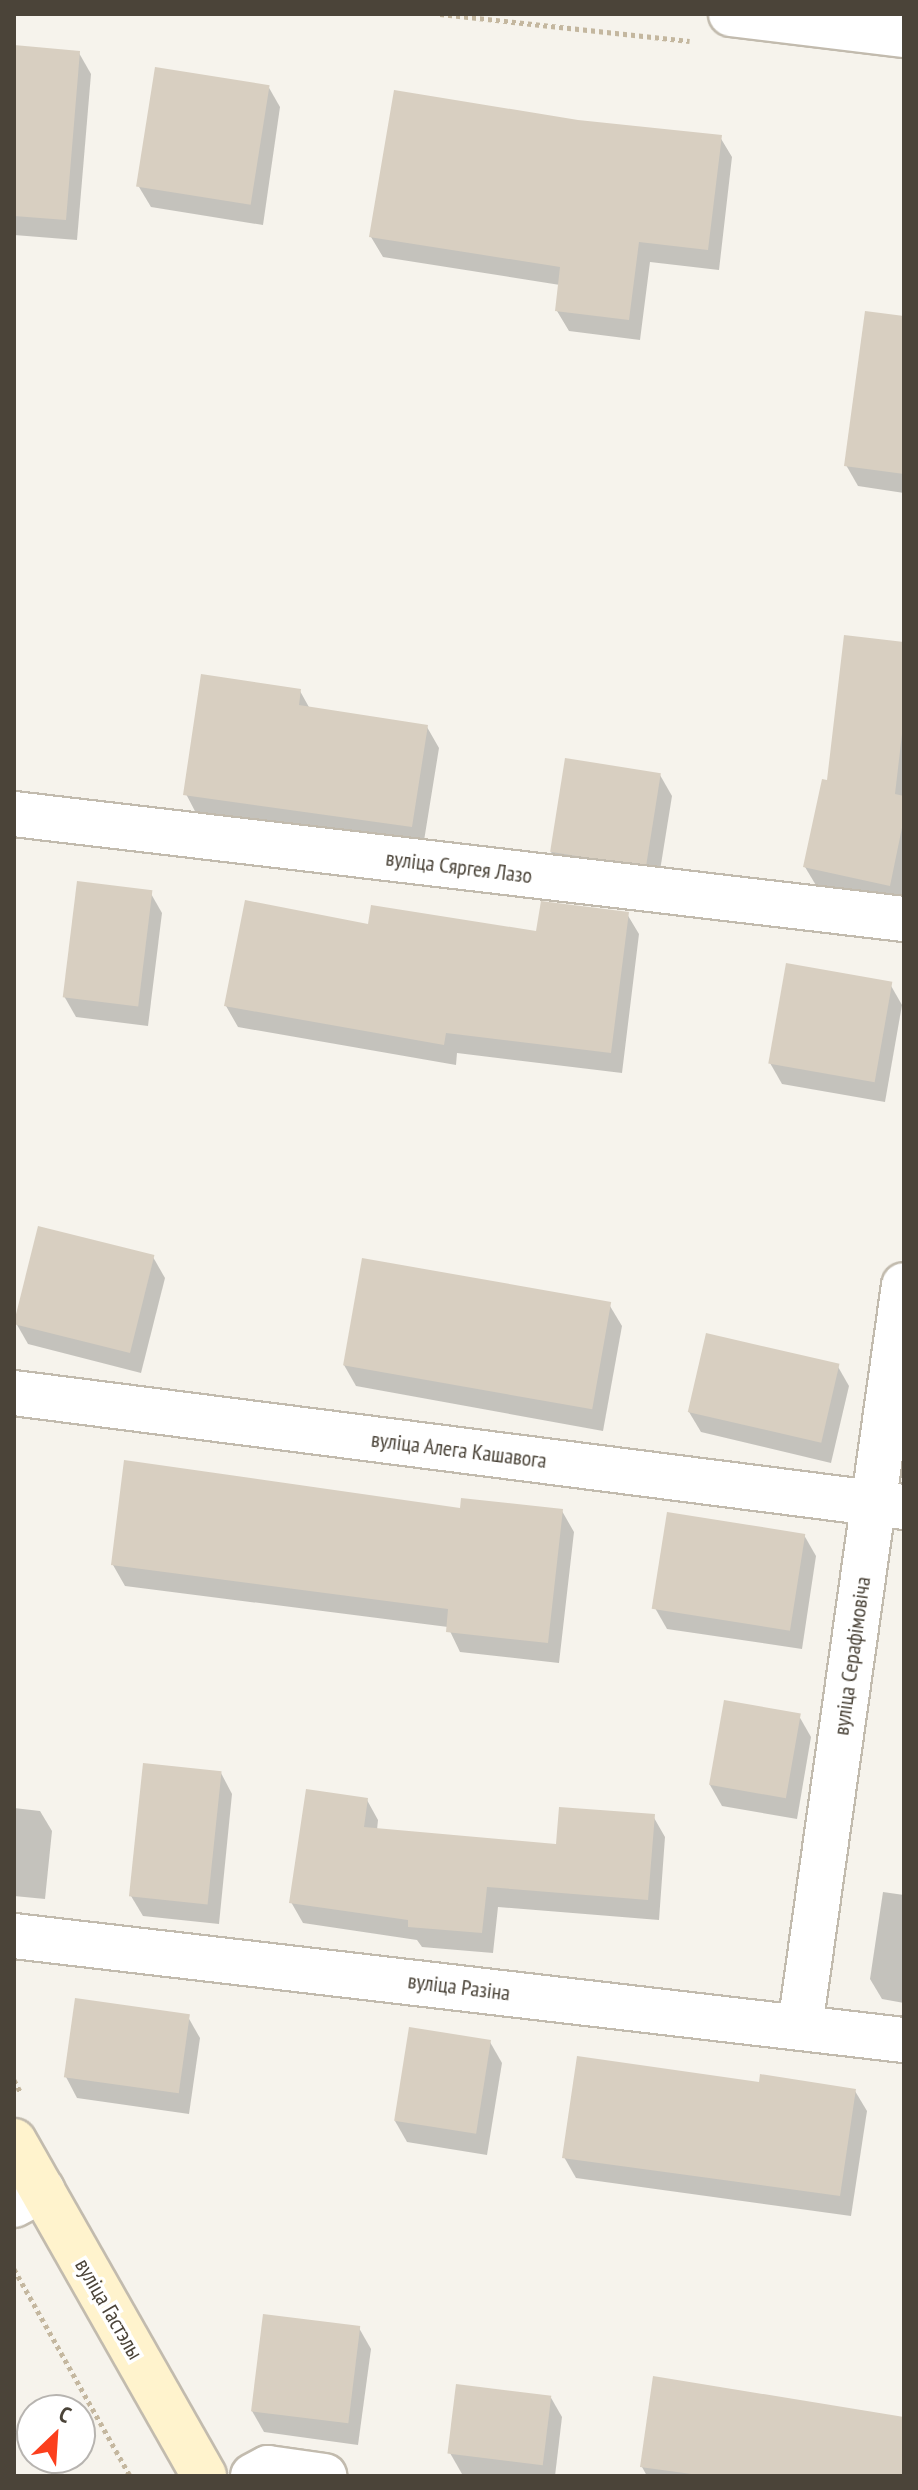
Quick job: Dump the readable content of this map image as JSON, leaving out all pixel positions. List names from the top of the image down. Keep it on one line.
{"streets":{"main road":["вуліца Гастэлы"],"street":["вуліца Сяргея Лазо","вуліца Алега Кашавога","вуліца Серафімовіча","вуліца Разіна"]},"crossings":[["вуліца Алега Кашавога","вуліца Серафімовіча"],["вуліца Серафімовіча","вуліца Разіна"]],"north":"top right"}
